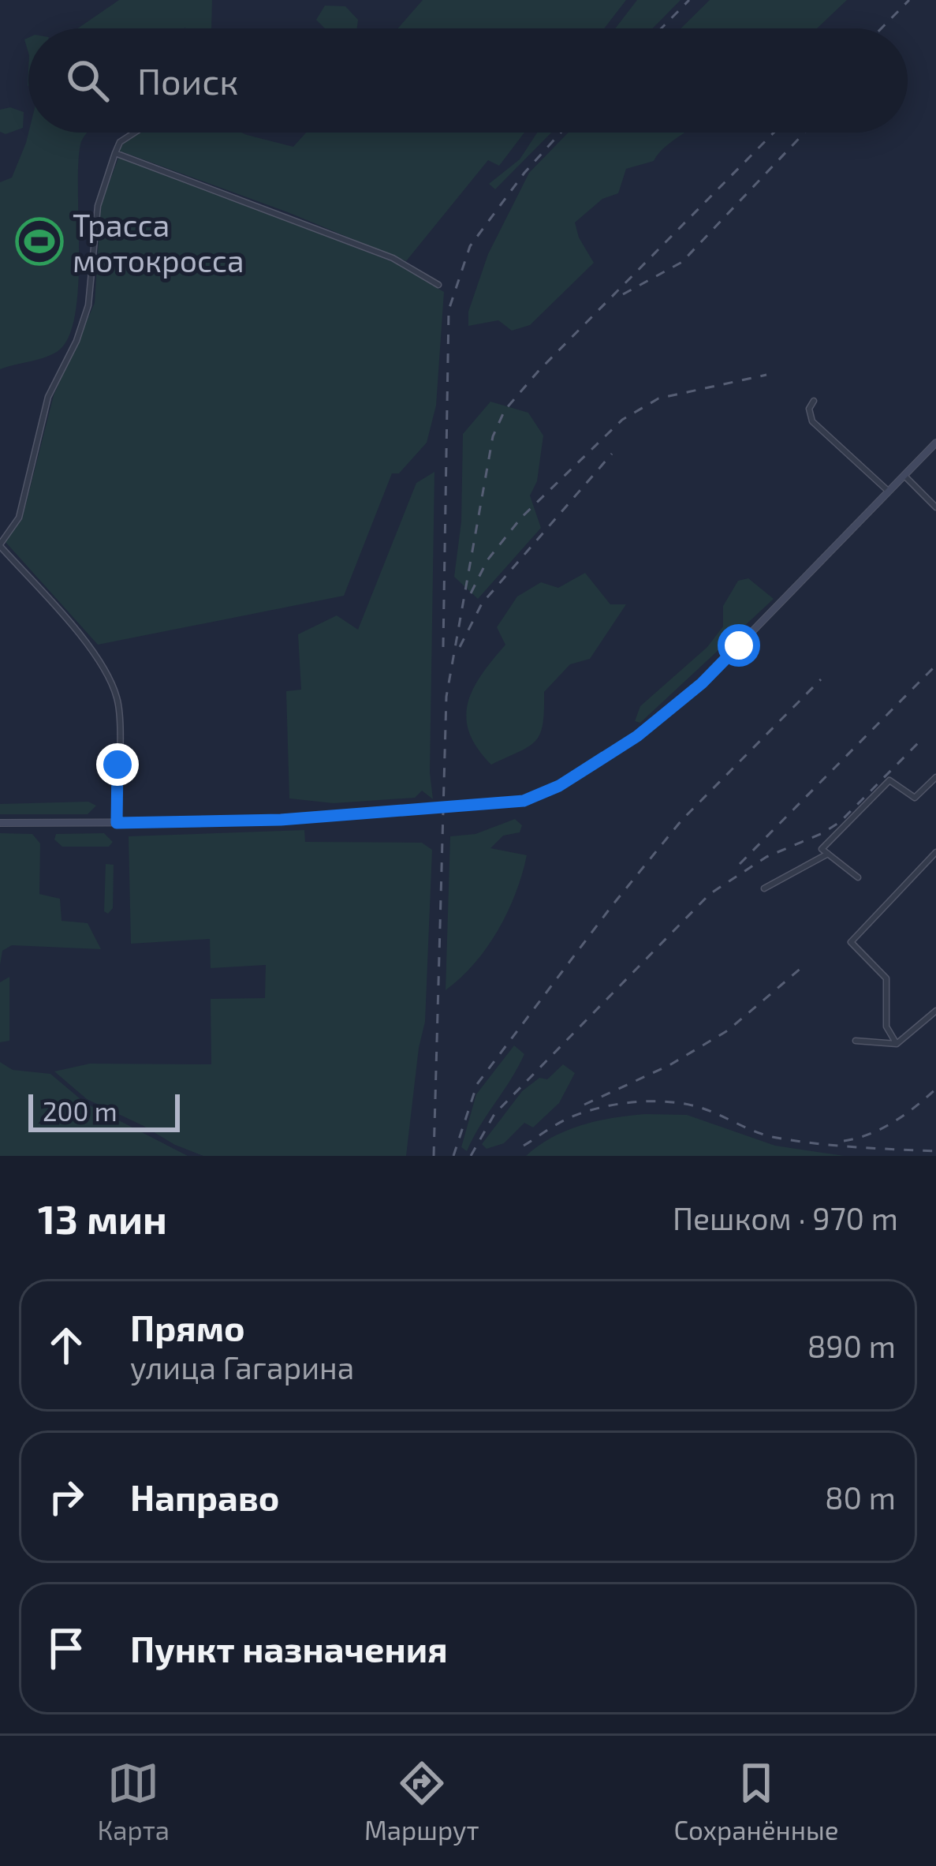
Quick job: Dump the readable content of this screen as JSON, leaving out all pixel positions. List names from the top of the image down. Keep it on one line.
{"places":{"sports":["Трасса мотокросса"]},"scale_bar":"200 m","page":{"search":"Поиск","scale":"200 m","heading":["13 мин","Пешком · 970 m"],"list":[["Прямо","улица Гагарина","890 m"],["Направо","80 m"],"Пункт назначения"],"nav":["Карта","Маршрут","Сохранённые"]}}
